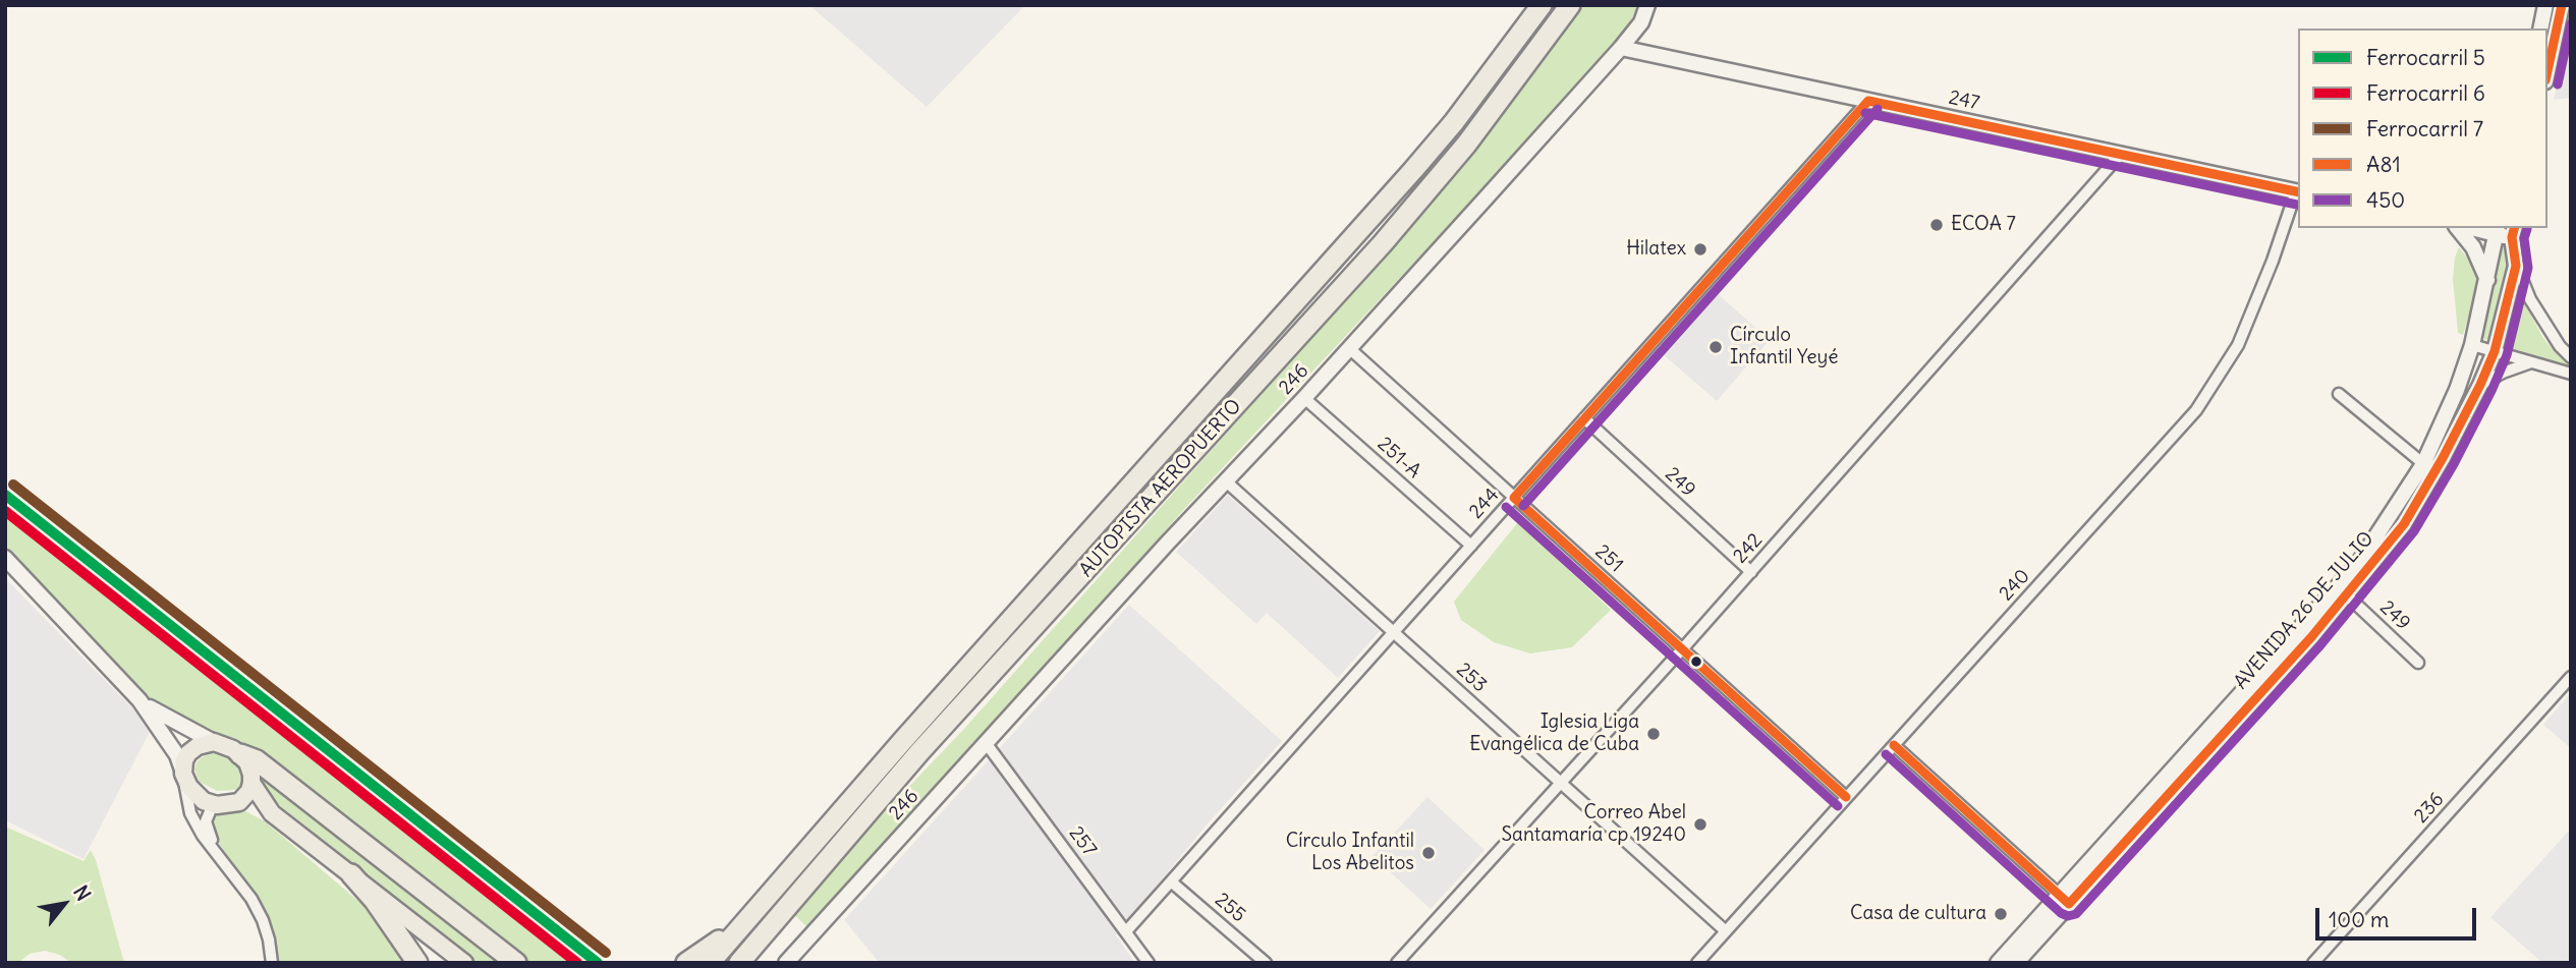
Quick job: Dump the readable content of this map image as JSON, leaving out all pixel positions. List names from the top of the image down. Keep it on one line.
{"streets":{"highway":["AUTOPISTA AEROPUERTO"],"street":["247","246","251-A","249","244","242","251","240","AVENIDA 26 DE JULIO","253","236","257","255"]},"crossings":[["247","246"],["247","244"],["247","242"],["247","240"],["246","251-A"],["246","251"],["246","253"],["246","257"],["251-A","244"],["249","244"],["249","242"],["249","AVENIDA 26 DE JULIO"],["244","251"],["244","253"],["244","257"],["244","255"],["242","251"],["242","253"],["251","240"],["240","253"]],"places":["ECOA 7","Hilatex","Círculo Infantil Yeyé","Iglesia Liga Evangélica de Cuba","Correo Abel Santamaría cp 19240","Círculo Infantil Los Abelitos","Casa de cultura"],"lines":["transit line A81","transit line 450","rail line 7","rail line 5","rail line 6"],"legend":["Ferrocarril 5","Ferrocarril 6","Ferrocarril 7","A81","450"],"scale_bar":"100 m","north":"top right"}
